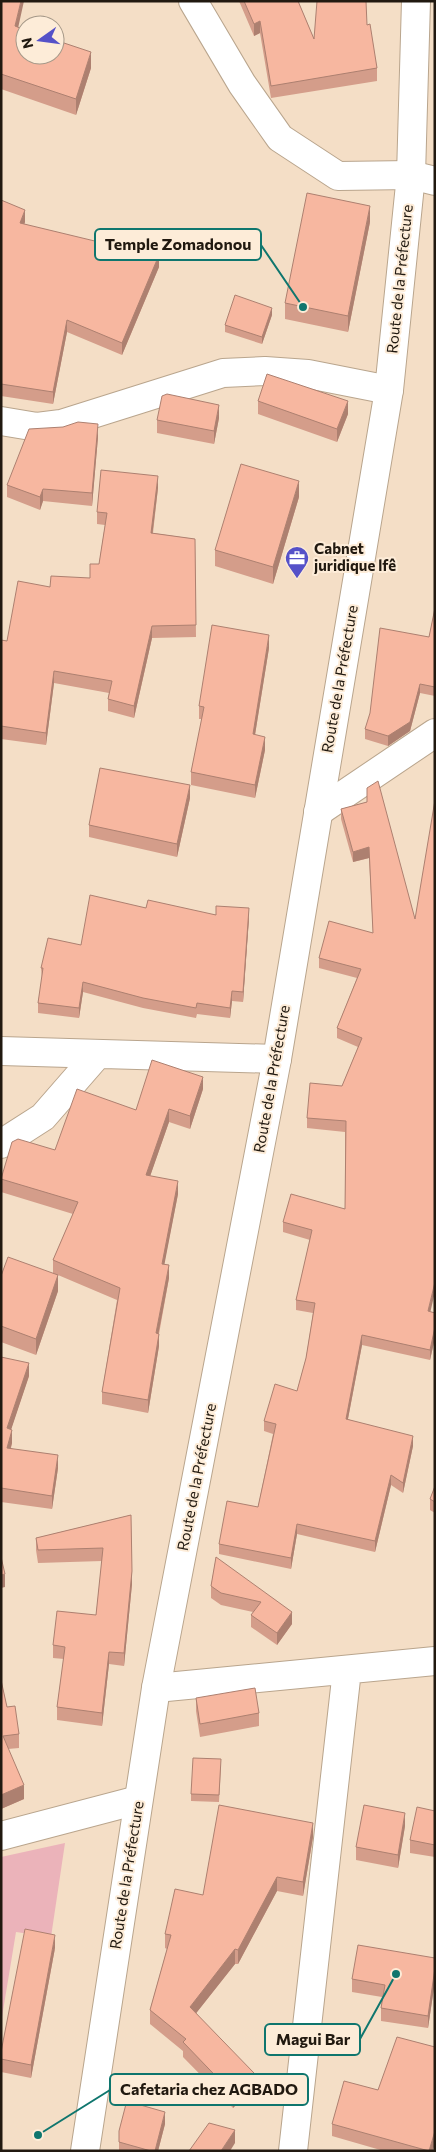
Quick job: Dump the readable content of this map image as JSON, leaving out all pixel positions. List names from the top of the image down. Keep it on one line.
{"streets":{"street":["Route de la Préfecture"]},"places":{"other":["Temple Zomadonou","Magui Bar","Cafetaria chez AGBADO"],"office":["Cabnet juridique lfê"]},"north":"left"}
